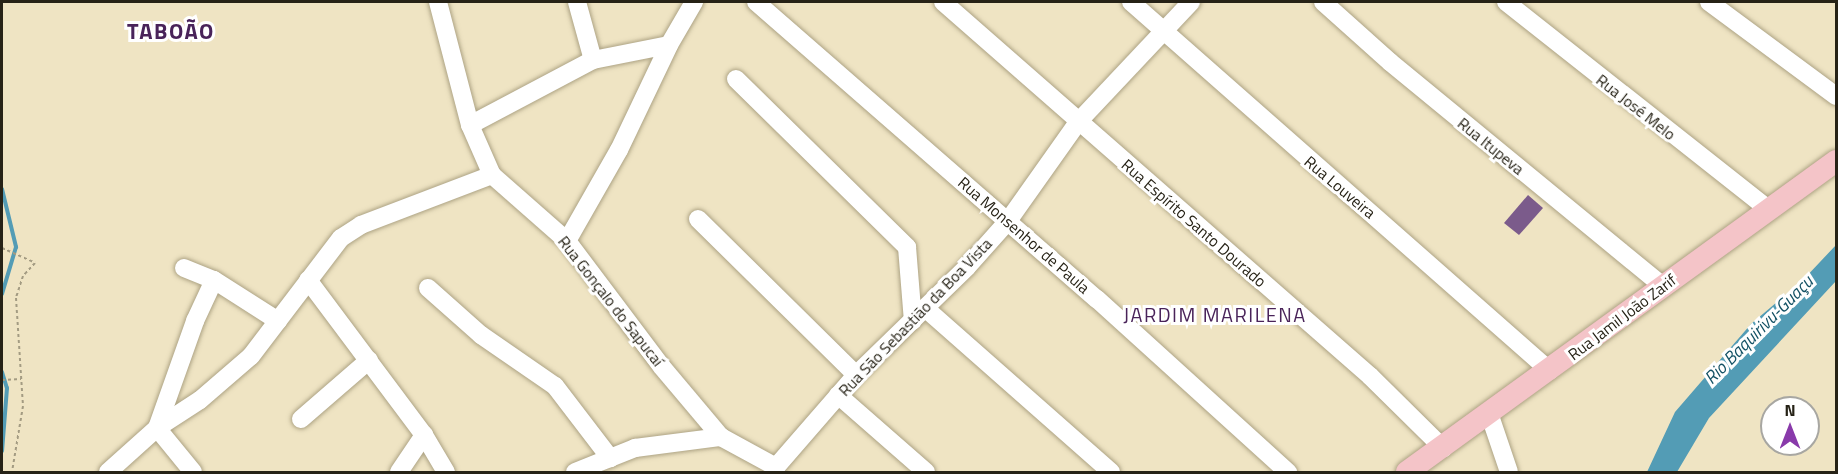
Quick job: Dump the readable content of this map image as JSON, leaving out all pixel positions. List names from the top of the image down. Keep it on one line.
{"streets":{"main road":["Rua Jamil João Zarif"],"street":["Rua José Melo","Rua Itupeva","Rua Louveira","Rua Espírito Santo Dourado","Rua Monsenhor de Paula","Rua Gonçalo do Sapucaí","Rua São Sebastião da Boa Vista"]},"crossings":[["Rua José Melo","Rua Jamil João Zarif"],["Rua Itupeva","Rua Jamil João Zarif"],["Rua Louveira","Rua São Sebastião da Boa Vista"],["Rua Louveira","Rua Jamil João Zarif"],["Rua Espírito Santo Dourado","Rua São Sebastião da Boa Vista"],["Rua Espírito Santo Dourado","Rua Jamil João Zarif"],["Rua Monsenhor de Paula","Rua São Sebastião da Boa Vista"]],"districts":["TABOÃO","JARDIM MARILENA"],"water":["Rio Baquirivu-Guaçu"],"north":"top"}
